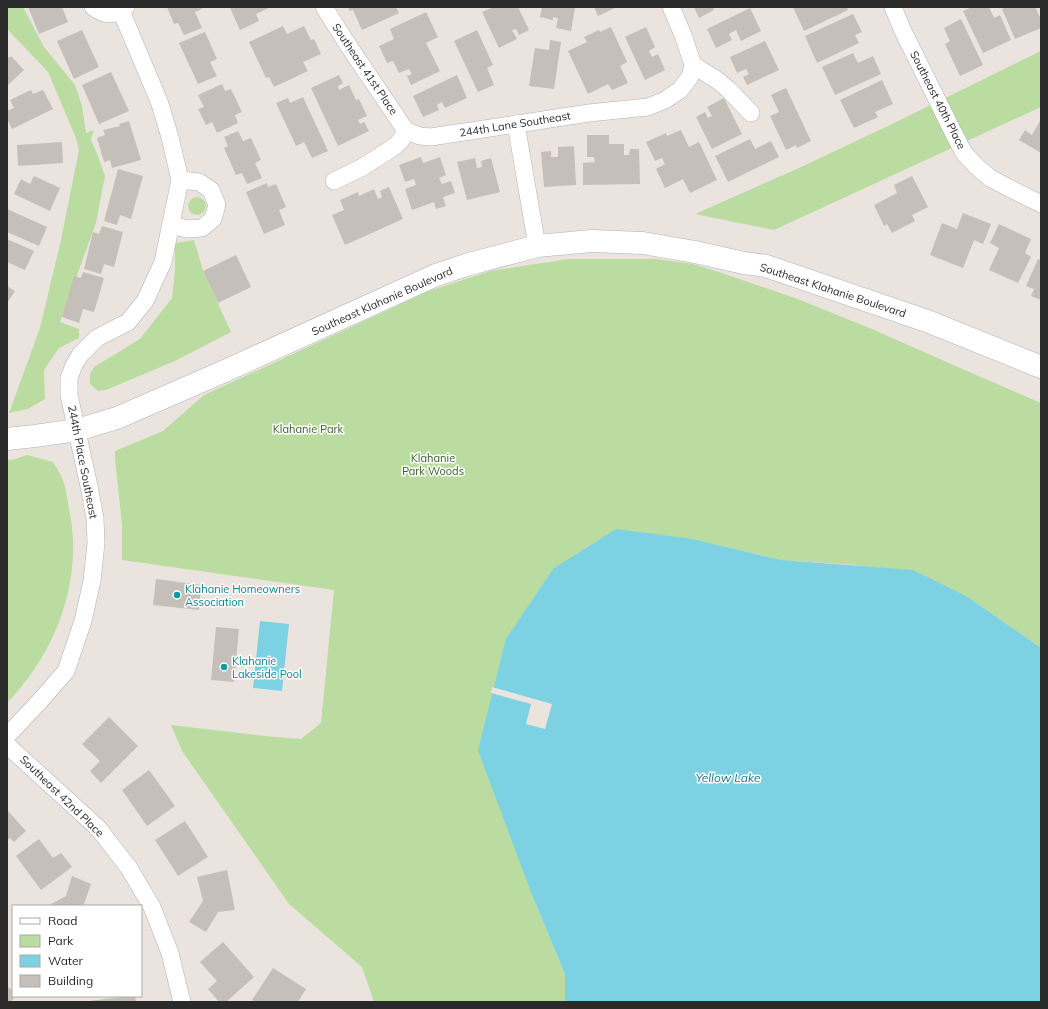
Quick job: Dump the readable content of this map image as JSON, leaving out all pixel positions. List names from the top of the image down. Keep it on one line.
{"streets":{"street":["Southeast 41st Place","Southeast 40th Place","244th Lane Southeast","Southeast Klahanie Boulevard","244th Place Southeast","Southeast 42nd Place"]},"crossings":[["Southeast 41st Place","244th Lane Southeast"],["Southeast Klahanie Boulevard","244th Place Southeast"]],"water":["Yellow Lake"],"parks":["Klahanie Park","Klahanie Park Woods"],"places":["Klahanie Homeowners Association","Klahanie Lakeside Pool"],"legend":["Road","Park","Water","Building"]}
